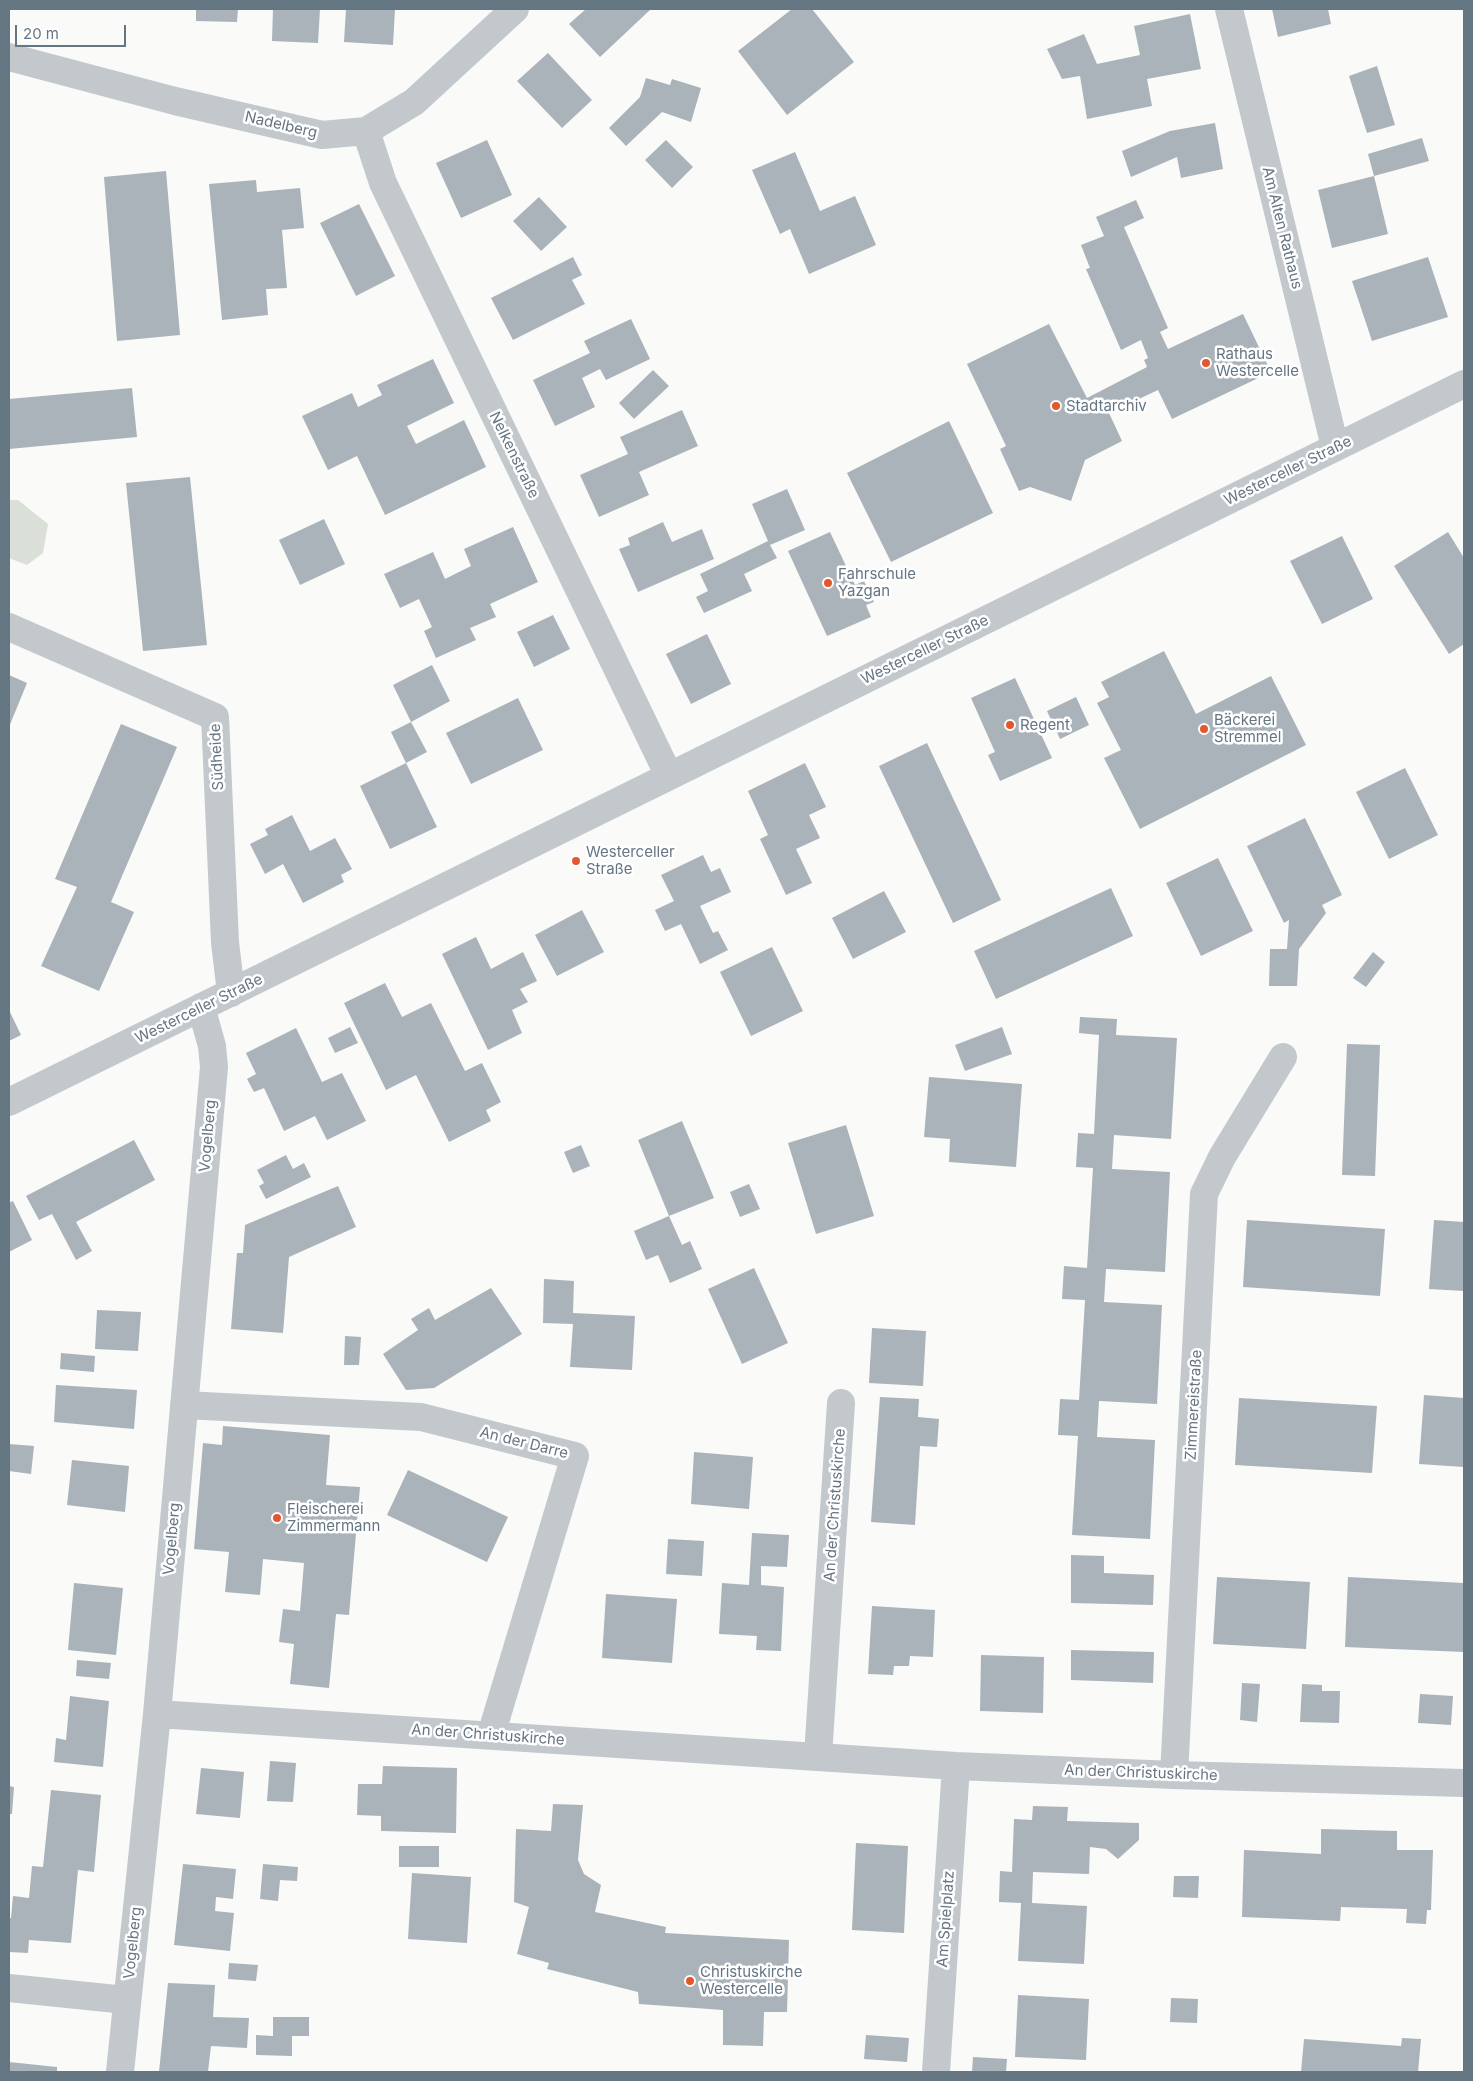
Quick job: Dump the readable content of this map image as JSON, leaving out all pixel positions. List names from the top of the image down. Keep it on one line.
{"streets":{"street":["Nadelberg","Am Alten Rathaus","Nelkenstraße","Westerceller Straße","Südheide","Vogelberg","Zimmereistraße","An der Darre","An der Christuskirche","Am Spielplatz"]},"crossings":[["Nadelberg","Nelkenstraße"],["Am Alten Rathaus","Westerceller Straße"],["Nelkenstraße","Westerceller Straße"],["Westerceller Straße","Südheide"],["Westerceller Straße","Vogelberg"],["Vogelberg","An der Darre"],["Vogelberg","An der Christuskirche"],["Zimmereistraße","An der Christuskirche"],["An der Darre","An der Christuskirche"],["An der Christuskirche","Am Spielplatz"]],"places":["Rathaus Westercelle","Stadtarchiv","Fahrschule Yazgan","Regent","Bäckerei Stremmel","Westerceller Straße","Fleischerei Zimmermann","Christuskirche Westercelle"],"scale_bar":"20 m"}
